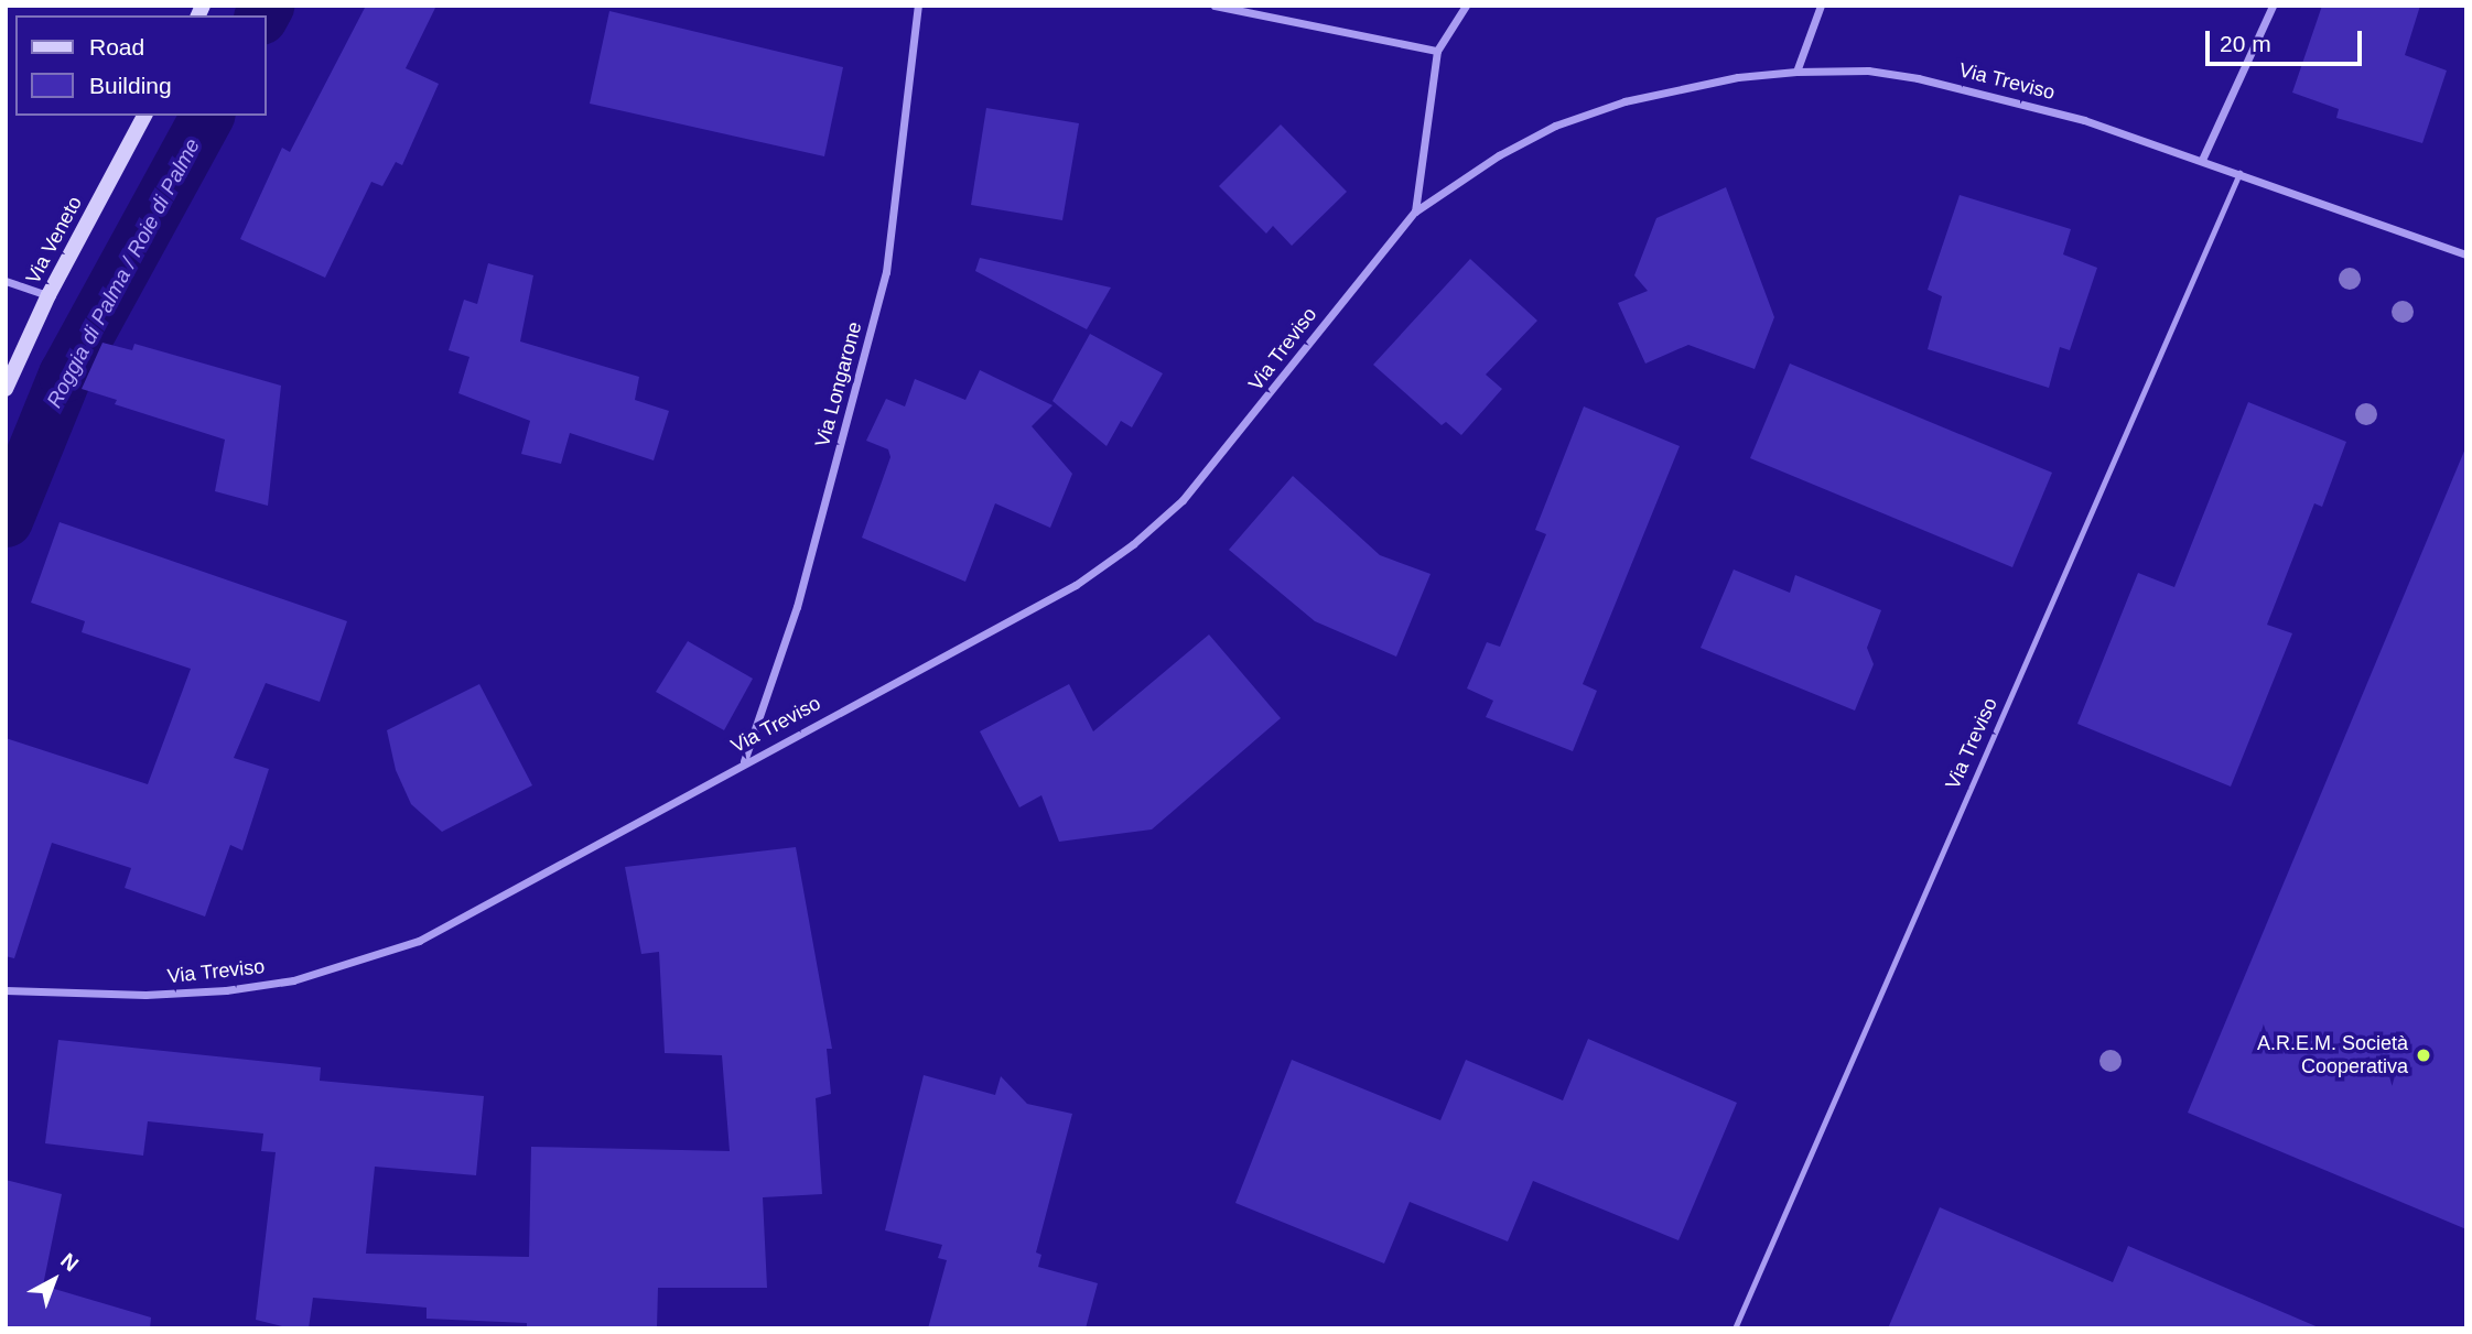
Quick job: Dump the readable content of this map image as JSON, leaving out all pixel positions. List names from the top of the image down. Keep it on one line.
{"streets":{"street":["Via Treviso","Via Veneto","Via Longarone"]},"crossings":[["Via Treviso","Via Longarone"]],"water":["Roggia di Palma / Roie di Palme"],"places":["A.R.E.M. Società Cooperativa"],"legend":["Road","Building"],"scale_bar":"20 m","north":"top right"}
